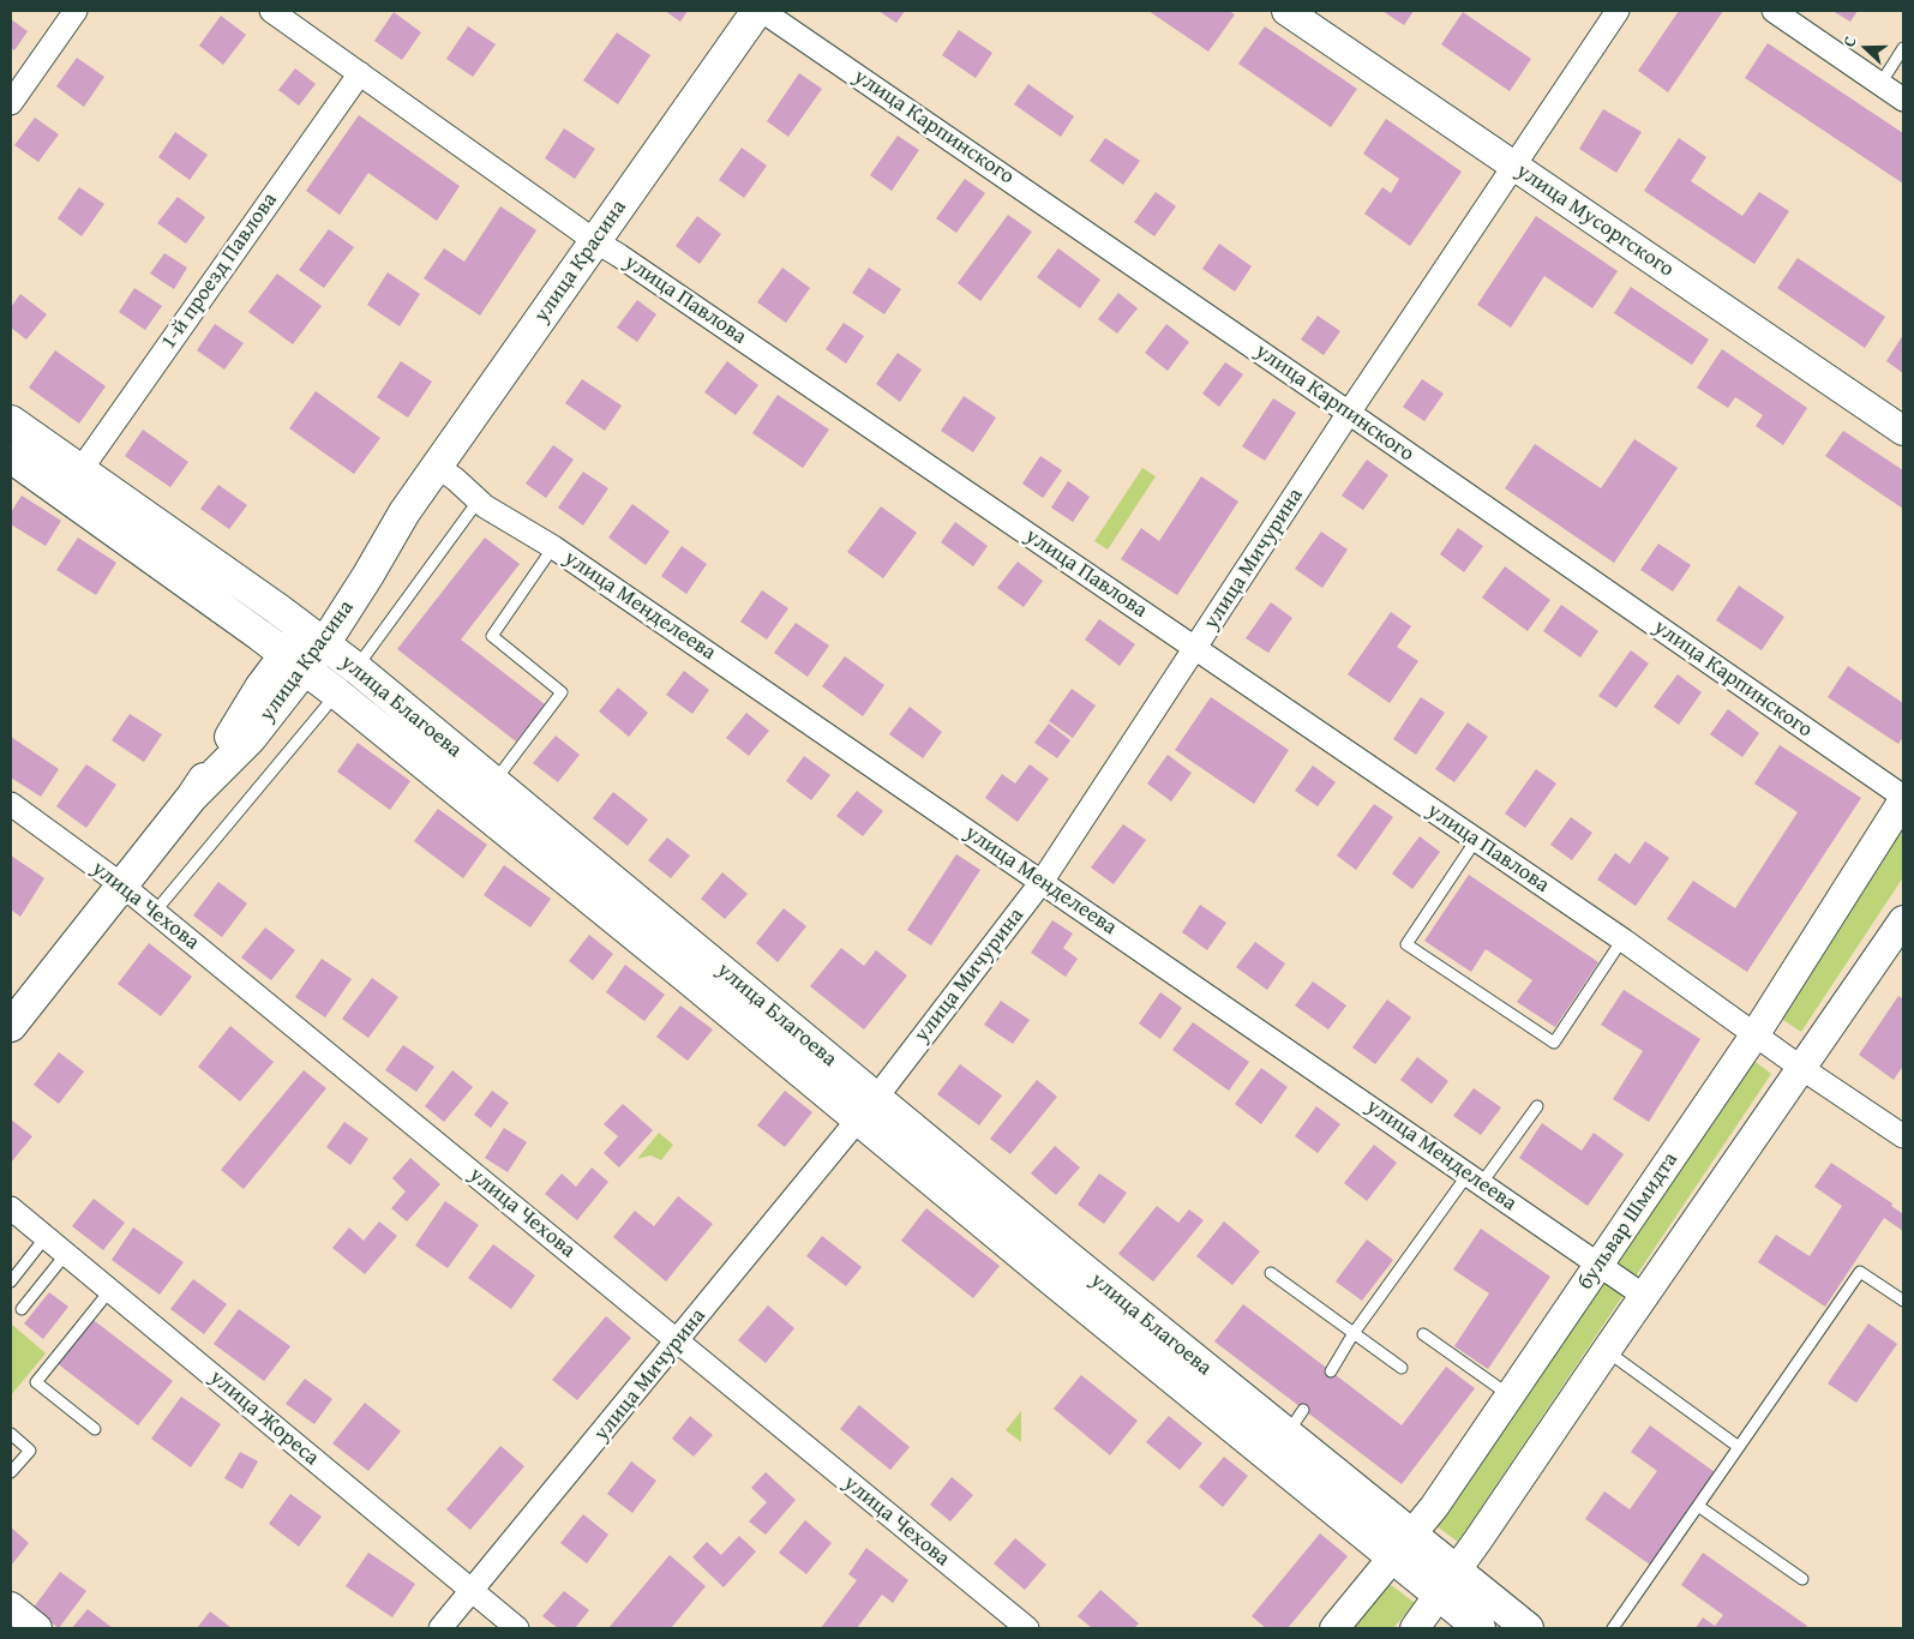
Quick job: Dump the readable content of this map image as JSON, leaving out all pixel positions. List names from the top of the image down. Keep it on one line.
{"streets":{"main road":["улица Красина","улица Благоева"],"street":["улица Карпинского","улица Мусоргского","1-й проезд Павлова","улица Павлова","улица Мичурина","улица Менделеева","улица Чехова","бульвар Шмидта","улица Жореса"]},"crossings":[["улица Карпинского","улица Мичурина"],["улица Карпинского","бульвар Шмидта"],["улица Мусоргского","улица Мичурина"],["улица Красина","улица Павлова"],["улица Красина","улица Менделеева"],["улица Красина","улица Благоева"],["улица Красина","улица Чехова"],["1-й проезд Павлова","улица Павлова"],["1-й проезд Павлова","улица Благоева"],["улица Павлова","улица Мичурина"],["улица Павлова","бульвар Шмидта"],["улица Мичурина","улица Менделеева"],["улица Мичурина","улица Благоева"],["улица Мичурина","улица Чехова"],["улица Мичурина","улица Жореса"],["улица Менделеева","бульвар Шмидта"],["улица Благоева","бульвар Шмидта"]],"north":"left"}
